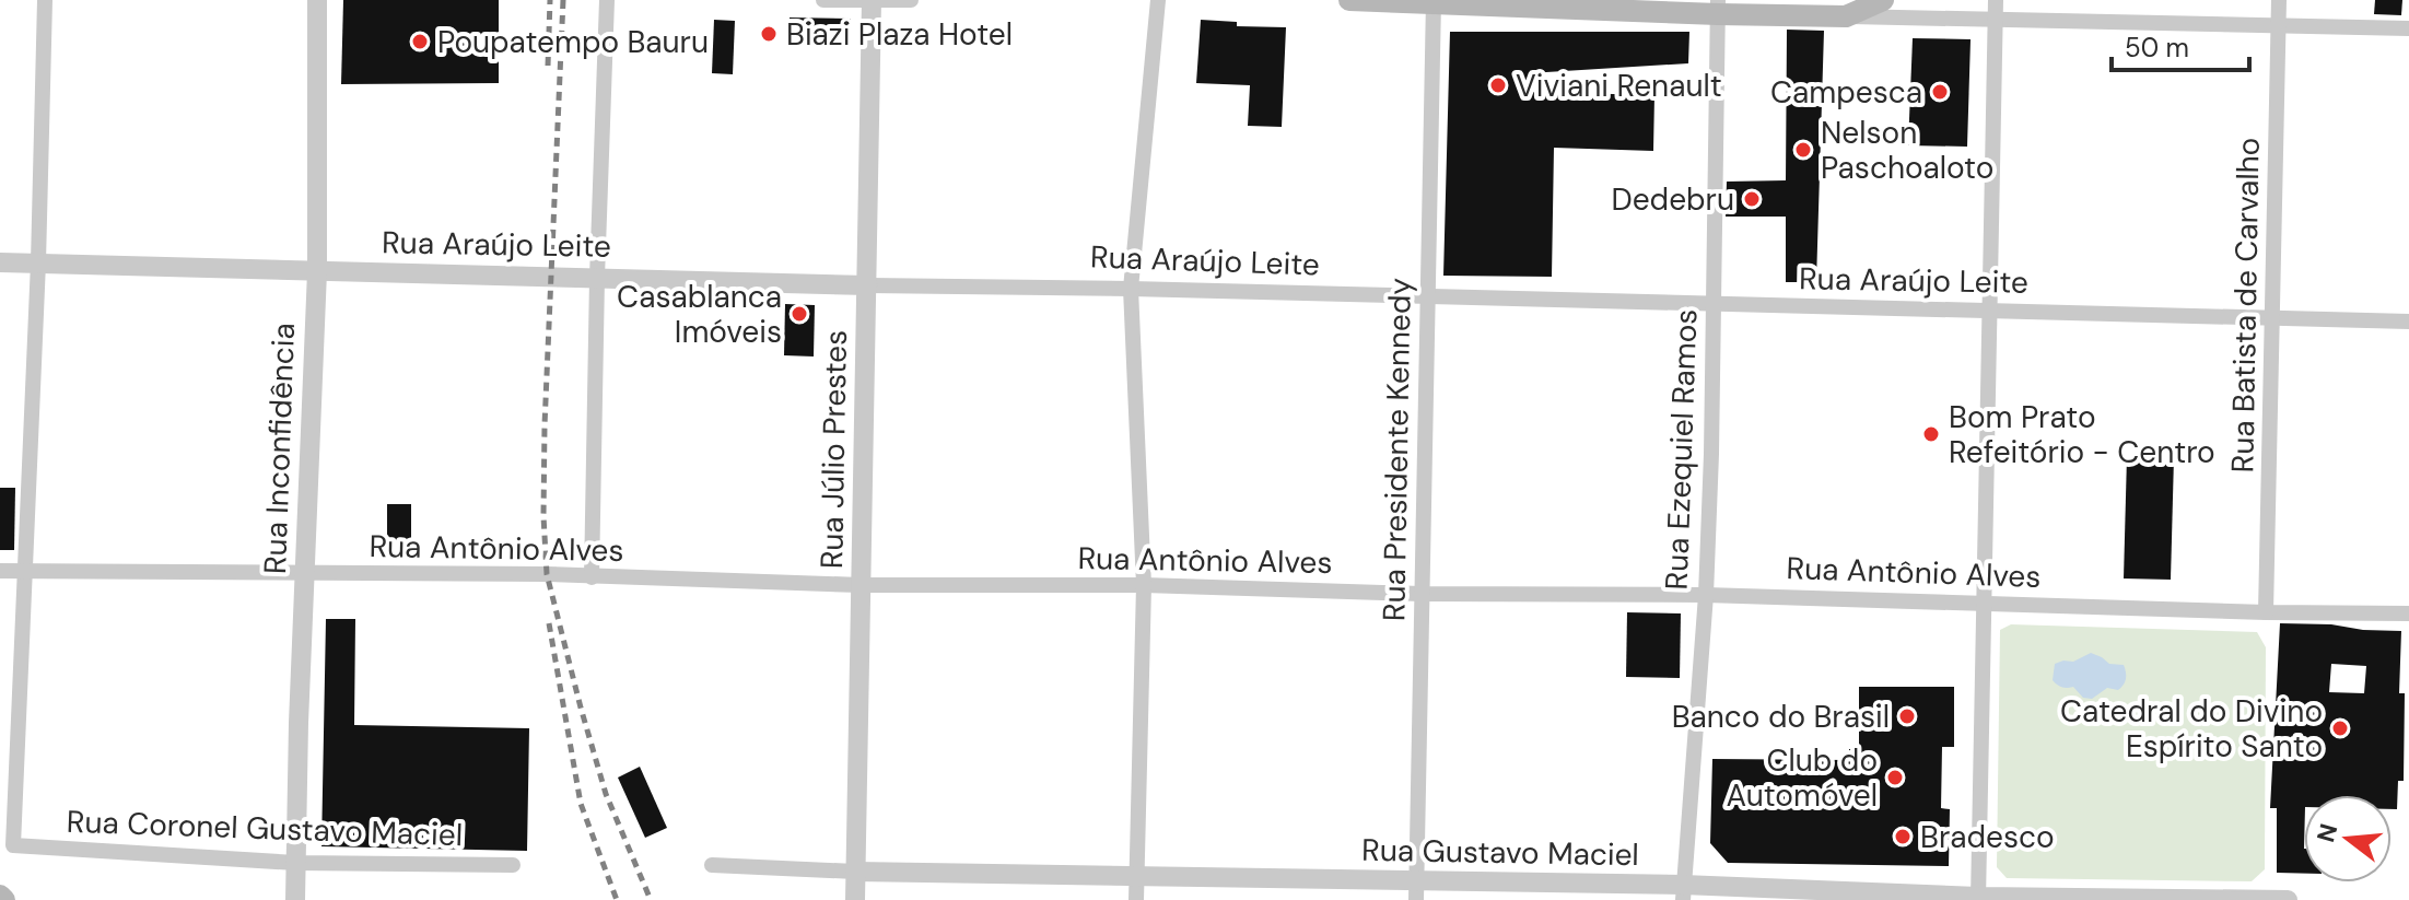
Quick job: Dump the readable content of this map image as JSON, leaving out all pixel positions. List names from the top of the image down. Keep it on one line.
{"streets":{"street":["Rua Araújo Leite","Rua Batista de Carvalho","Rua Inconfidência","Rua Júlio Prestes","Rua Presidente Kennedy","Rua Ezequiel Ramos","Rua Antônio Alves","Rua Coronel Gustavo Maciel","Rua Gustavo Maciel"]},"crossings":[["Rua Araújo Leite","Rua Batista de Carvalho"],["Rua Araújo Leite","Rua Inconfidência"],["Rua Araújo Leite","Rua Júlio Prestes"],["Rua Araújo Leite","Rua Presidente Kennedy"],["Rua Araújo Leite","Rua Ezequiel Ramos"],["Rua Batista de Carvalho","Rua Antônio Alves"],["Rua Inconfidência","Rua Antônio Alves"],["Rua Inconfidência","Rua Coronel Gustavo Maciel"],["Rua Júlio Prestes","Rua Antônio Alves"],["Rua Júlio Prestes","Rua Gustavo Maciel"],["Rua Presidente Kennedy","Rua Antônio Alves"],["Rua Presidente Kennedy","Rua Gustavo Maciel"],["Rua Ezequiel Ramos","Rua Antônio Alves"],["Rua Ezequiel Ramos","Rua Gustavo Maciel"],["Rua Antônio Alves","Rua Coronel Gustavo Maciel"]],"places":["Biazi Plaza Hotel","Poupatempo Bauru","Viviani Renault","Campesca","Nelson Paschoaloto","Dedebru","Casablanca Imóveis","Bom Prato Refeitório - Centro","Banco do Brasil","Catedral do Divino Espírito Santo","Club do Automóvel","Bradesco"],"scale_bar":"50 m","north":"left"}
